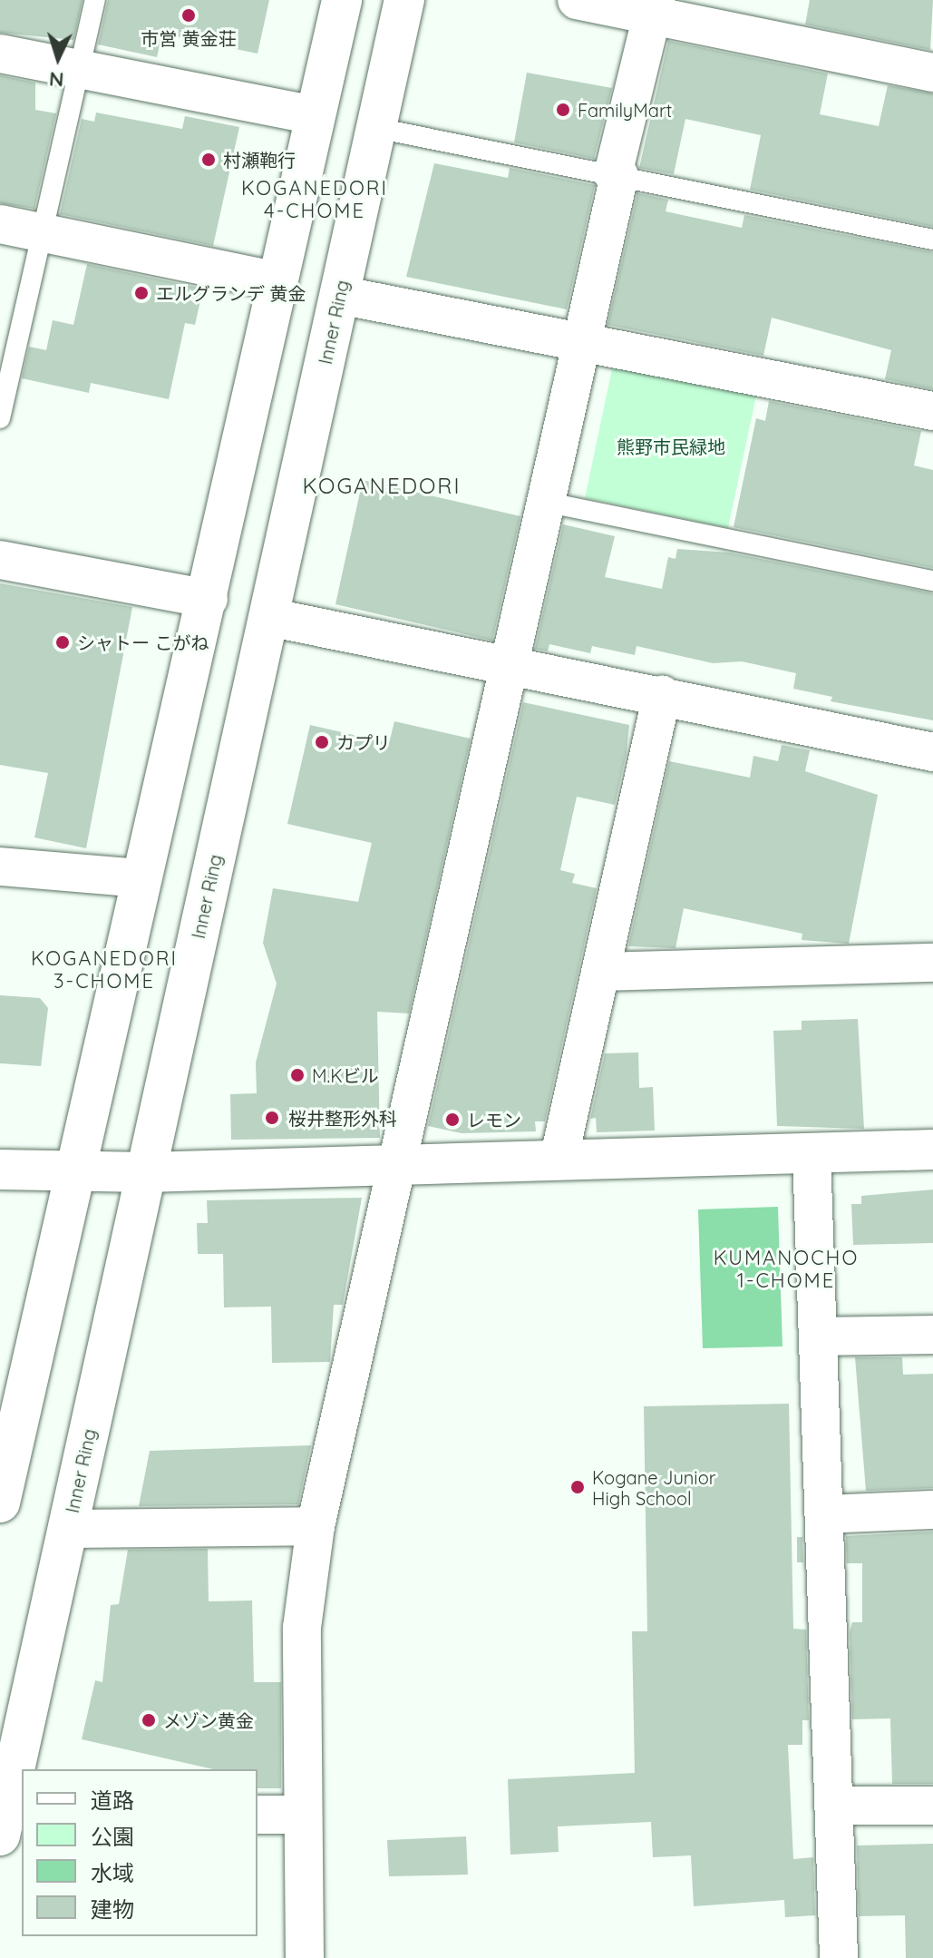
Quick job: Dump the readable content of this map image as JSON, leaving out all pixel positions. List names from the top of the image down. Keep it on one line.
{"streets":{"main road":["Inner Ring"]},"districts":["KOGANEDORI 4-CHOME","KOGANEDORI","KOGANEDORI 3-CHOME","KUMANOCHO 1-CHOME"],"parks":["熊野市民緑地"],"places":["市営 黄金荘","FamilyMart","村瀬鞄行","エルグランデ 黄金","シャトー こがね","カプリ","M.Kビル","桜井整形外科","レモン","Kogane Junior High School","メゾン黄金"],"legend":["道路","公園","水域","建物"],"north":"bottom"}
